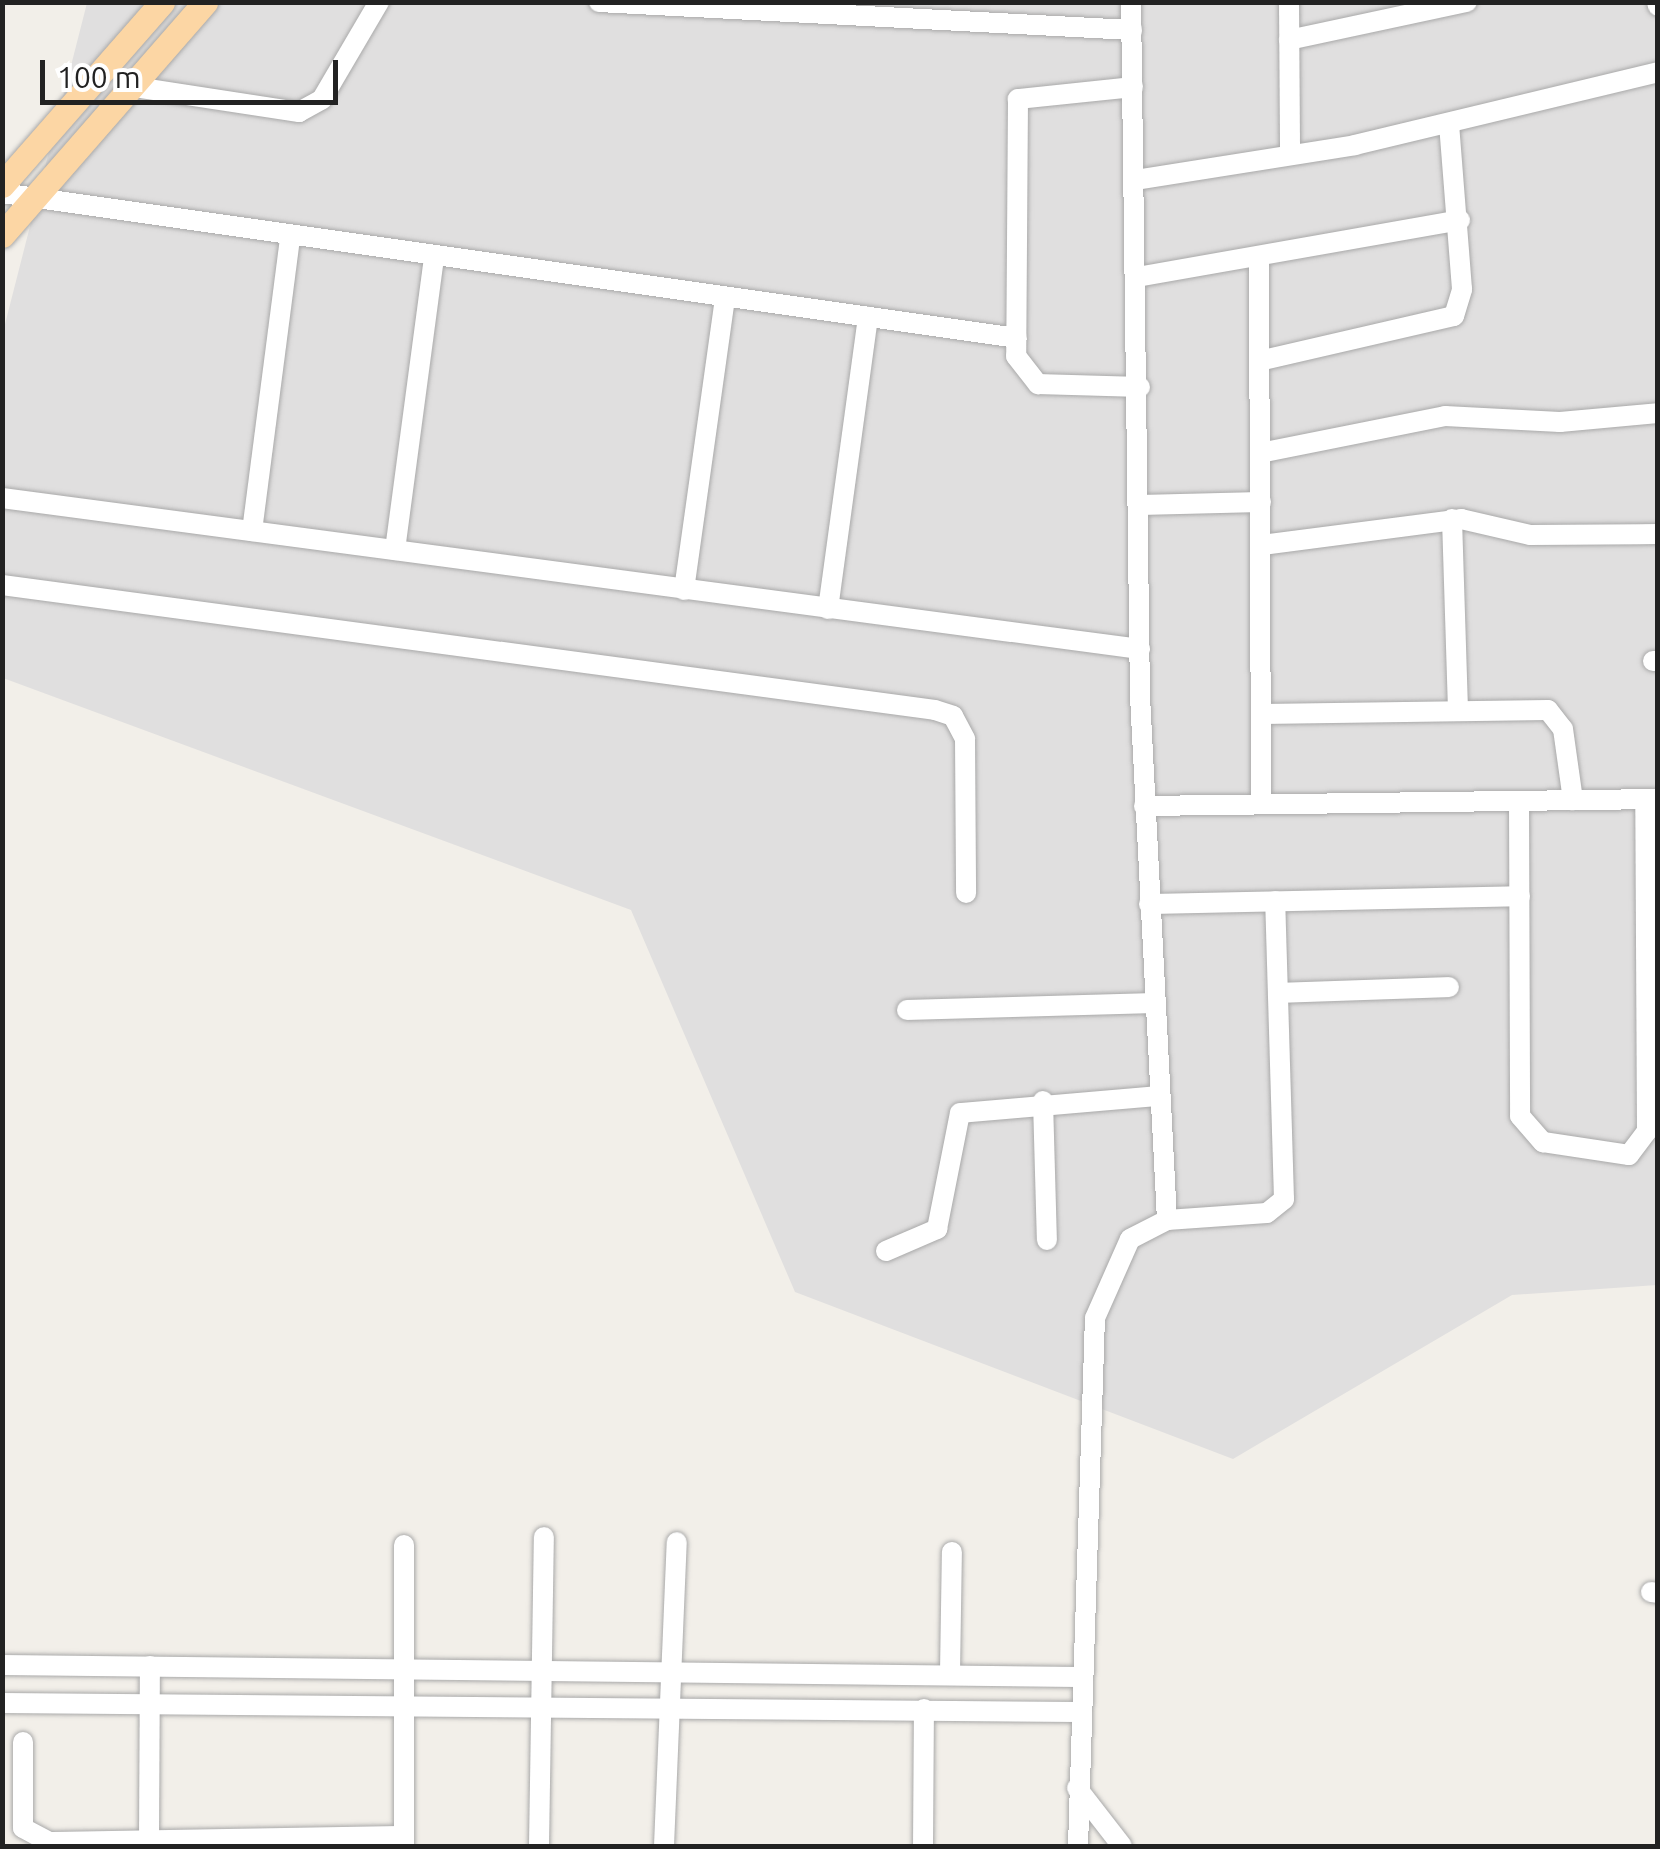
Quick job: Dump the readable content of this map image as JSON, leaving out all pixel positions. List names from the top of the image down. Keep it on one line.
{"scale_bar":"100 m"}
